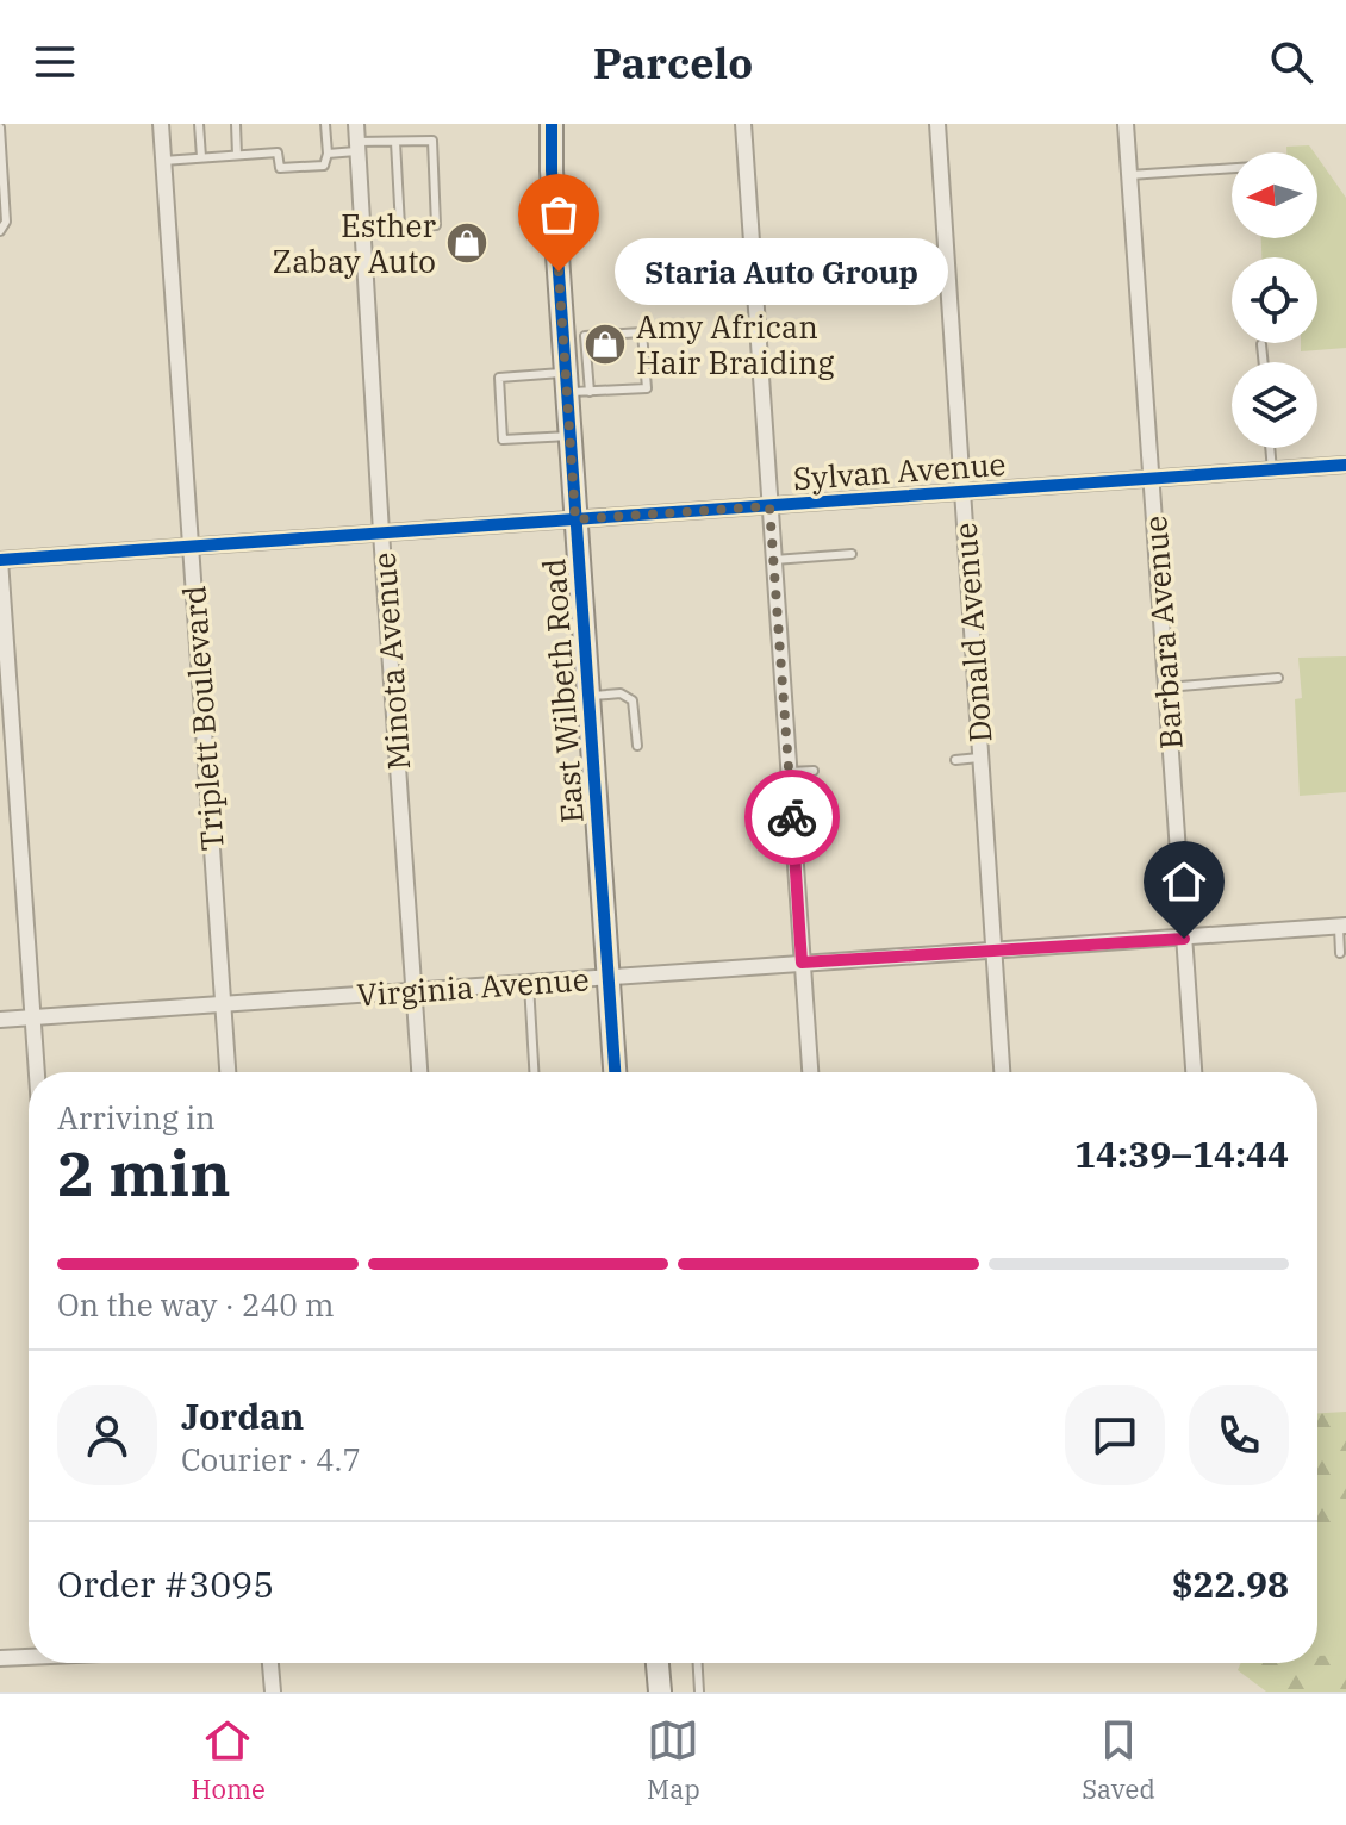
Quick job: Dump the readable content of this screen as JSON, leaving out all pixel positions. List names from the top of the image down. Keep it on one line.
{"streets":{"main road":["East Wilbeth Road"],"street":["Sylvan Avenue","Donald Avenue","Barbara Avenue","Minota Avenue","Triplett Boulevard","Virginia Avenue"]},"crossings":[["Sylvan Avenue","Donald Avenue"],["Sylvan Avenue","Barbara Avenue"],["Sylvan Avenue","Minota Avenue"],["Sylvan Avenue","East Wilbeth Road"],["Sylvan Avenue","Triplett Boulevard"],["Donald Avenue","Virginia Avenue"],["Barbara Avenue","Virginia Avenue"],["Minota Avenue","Virginia Avenue"],["East Wilbeth Road","Virginia Avenue"],["Triplett Boulevard","Virginia Avenue"]],"places":{"shop":["Esther Zabay Auto","Amy African Hair Braiding"],"other":["Staria Auto Group"]},"north":"left","page":{"header":"Parcelo","bubble":"Staria Auto Group","heading":["2 min","Arriving in","14:39–14:44"],"panel":["Jordan","Courier · 4.7","Order #3095","$22.98"],"bar":"On the way · 240 m","tabs":["Home","Map","Saved"]}}
